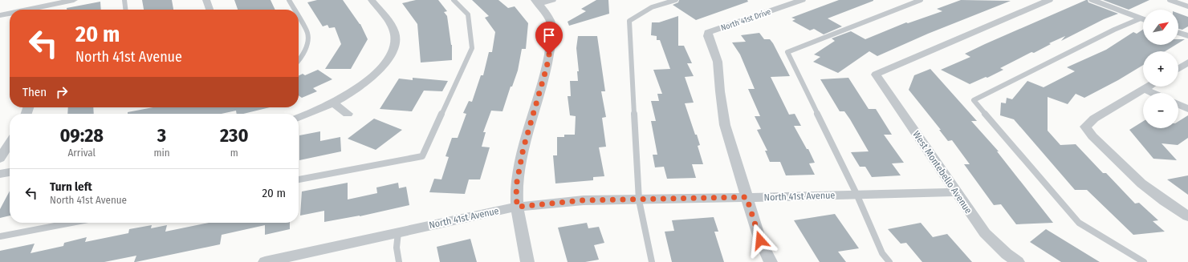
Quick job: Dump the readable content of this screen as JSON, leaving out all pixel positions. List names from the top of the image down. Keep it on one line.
{"streets":{"street":["North 41st Drive","West Montebello Avenue","North 41st Avenue"]},"crossings":[["North 41st Drive","North 41st Avenue"],["West Montebello Avenue","North 41st Avenue"]],"north":"top right","page":{"map_buttons":["+","−"],"turn":["20 m","North 41st Avenue"],"then":"Then","eta":["09:28","Arrival","3","min","230","m"],"list":[{"name":"Turn left","note":"North 41st Avenue","value":"20 m"}]}}
